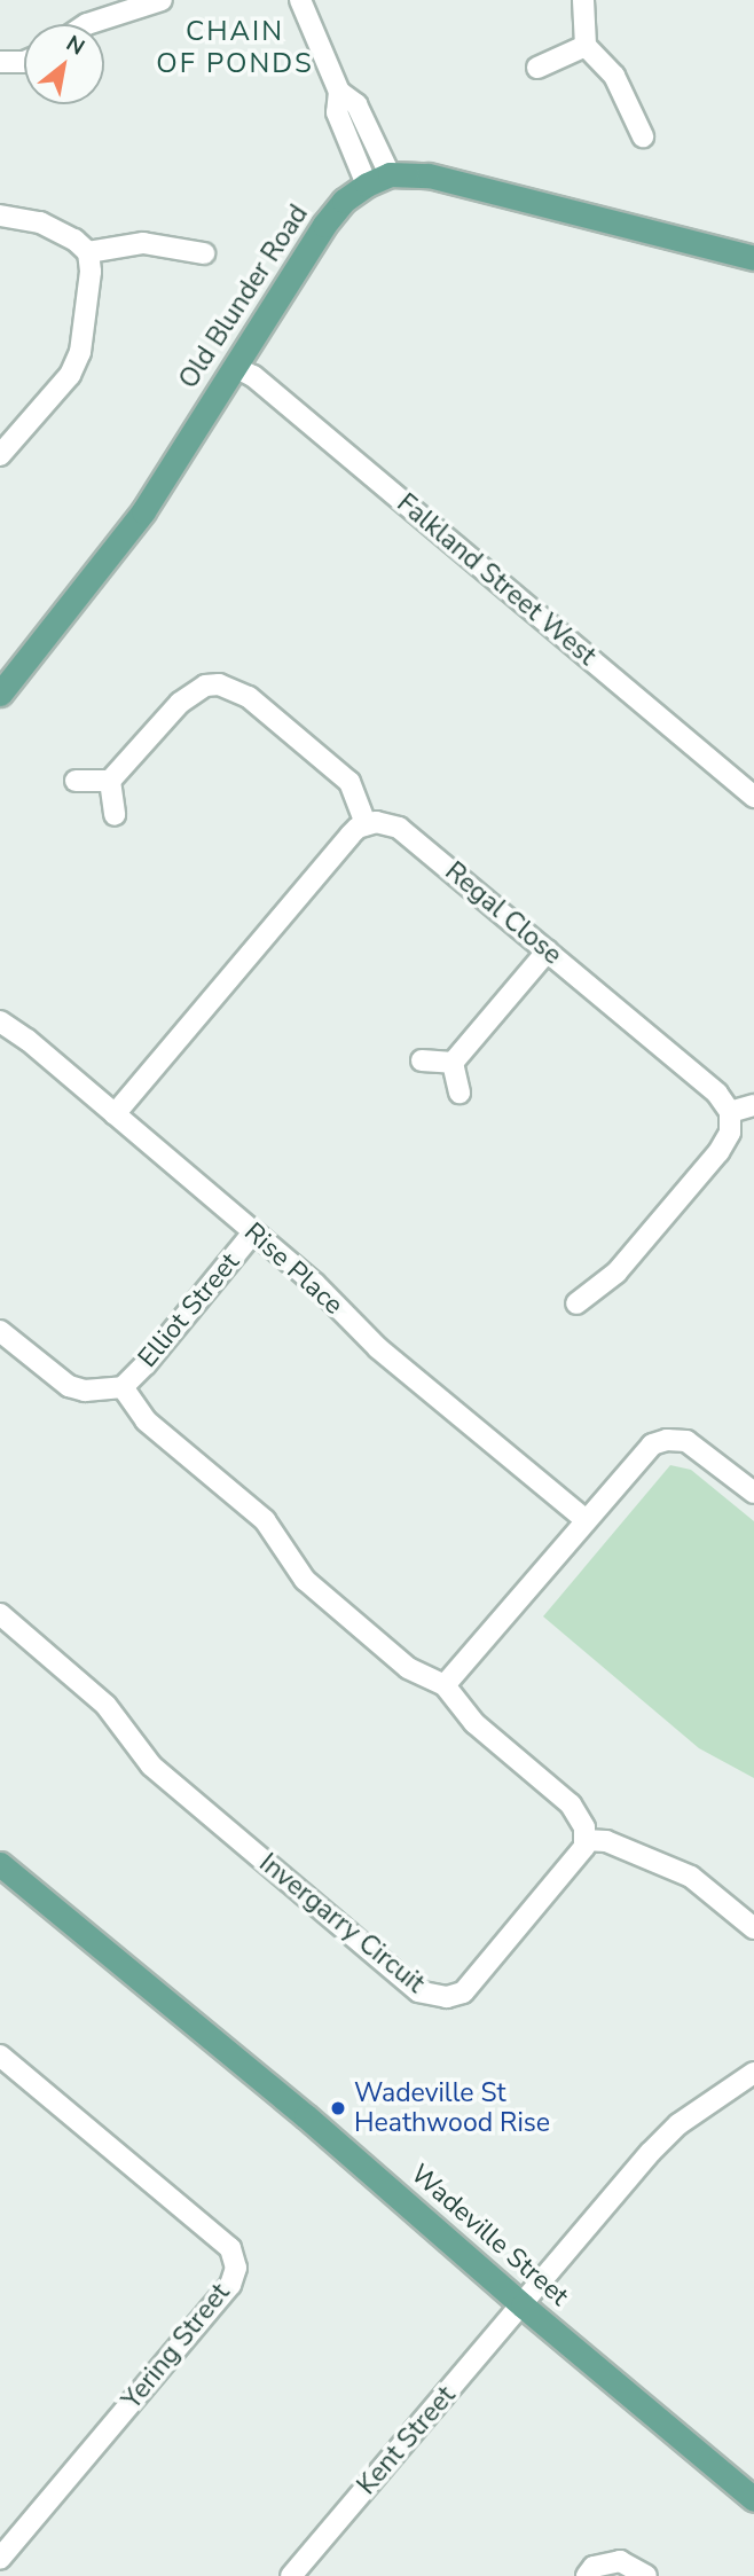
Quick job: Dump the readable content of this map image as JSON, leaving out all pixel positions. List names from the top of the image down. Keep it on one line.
{"streets":{"main road":["Old Blunder Road","Wadeville Street"],"street":["Falkland Street West","Regal Close","Rise Place","Elliot Street","Invergarry Circuit","Yering Street","Kent Street"]},"crossings":[["Old Blunder Road","Falkland Street West"],["Rise Place","Elliot Street"],["Wadeville Street","Kent Street"]],"districts":["CHAIN OF PONDS"],"places":["Wadeville St Heathwood Rise"],"north":"top right"}
